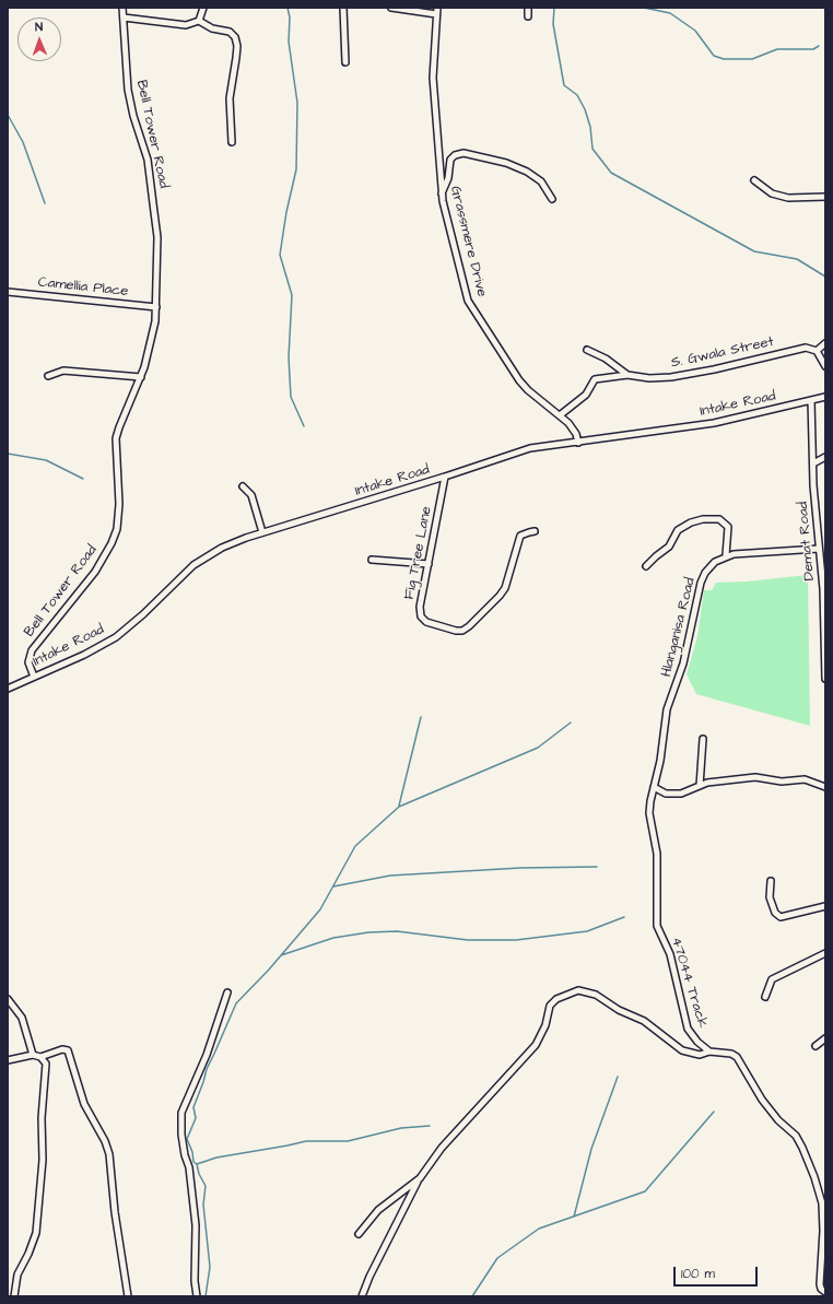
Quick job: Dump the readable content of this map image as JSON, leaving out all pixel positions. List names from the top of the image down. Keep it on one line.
{"streets":{"street":["Bell Tower Road","Grassmere Drive","Camellia Place","S. Gwala Street","Intake Road","Demat Road","Fig Tree Lane","Hlanganisa Road","47044 Track"]},"crossings":[["Bell Tower Road","Camellia Place"],["Bell Tower Road","Intake Road"],["Grassmere Drive","Intake Road"],["Intake Road","Demat Road"],["Intake Road","Fig Tree Lane"],["Hlanganisa Road","47044 Track"]],"scale_bar":"100 m","north":"top"}
